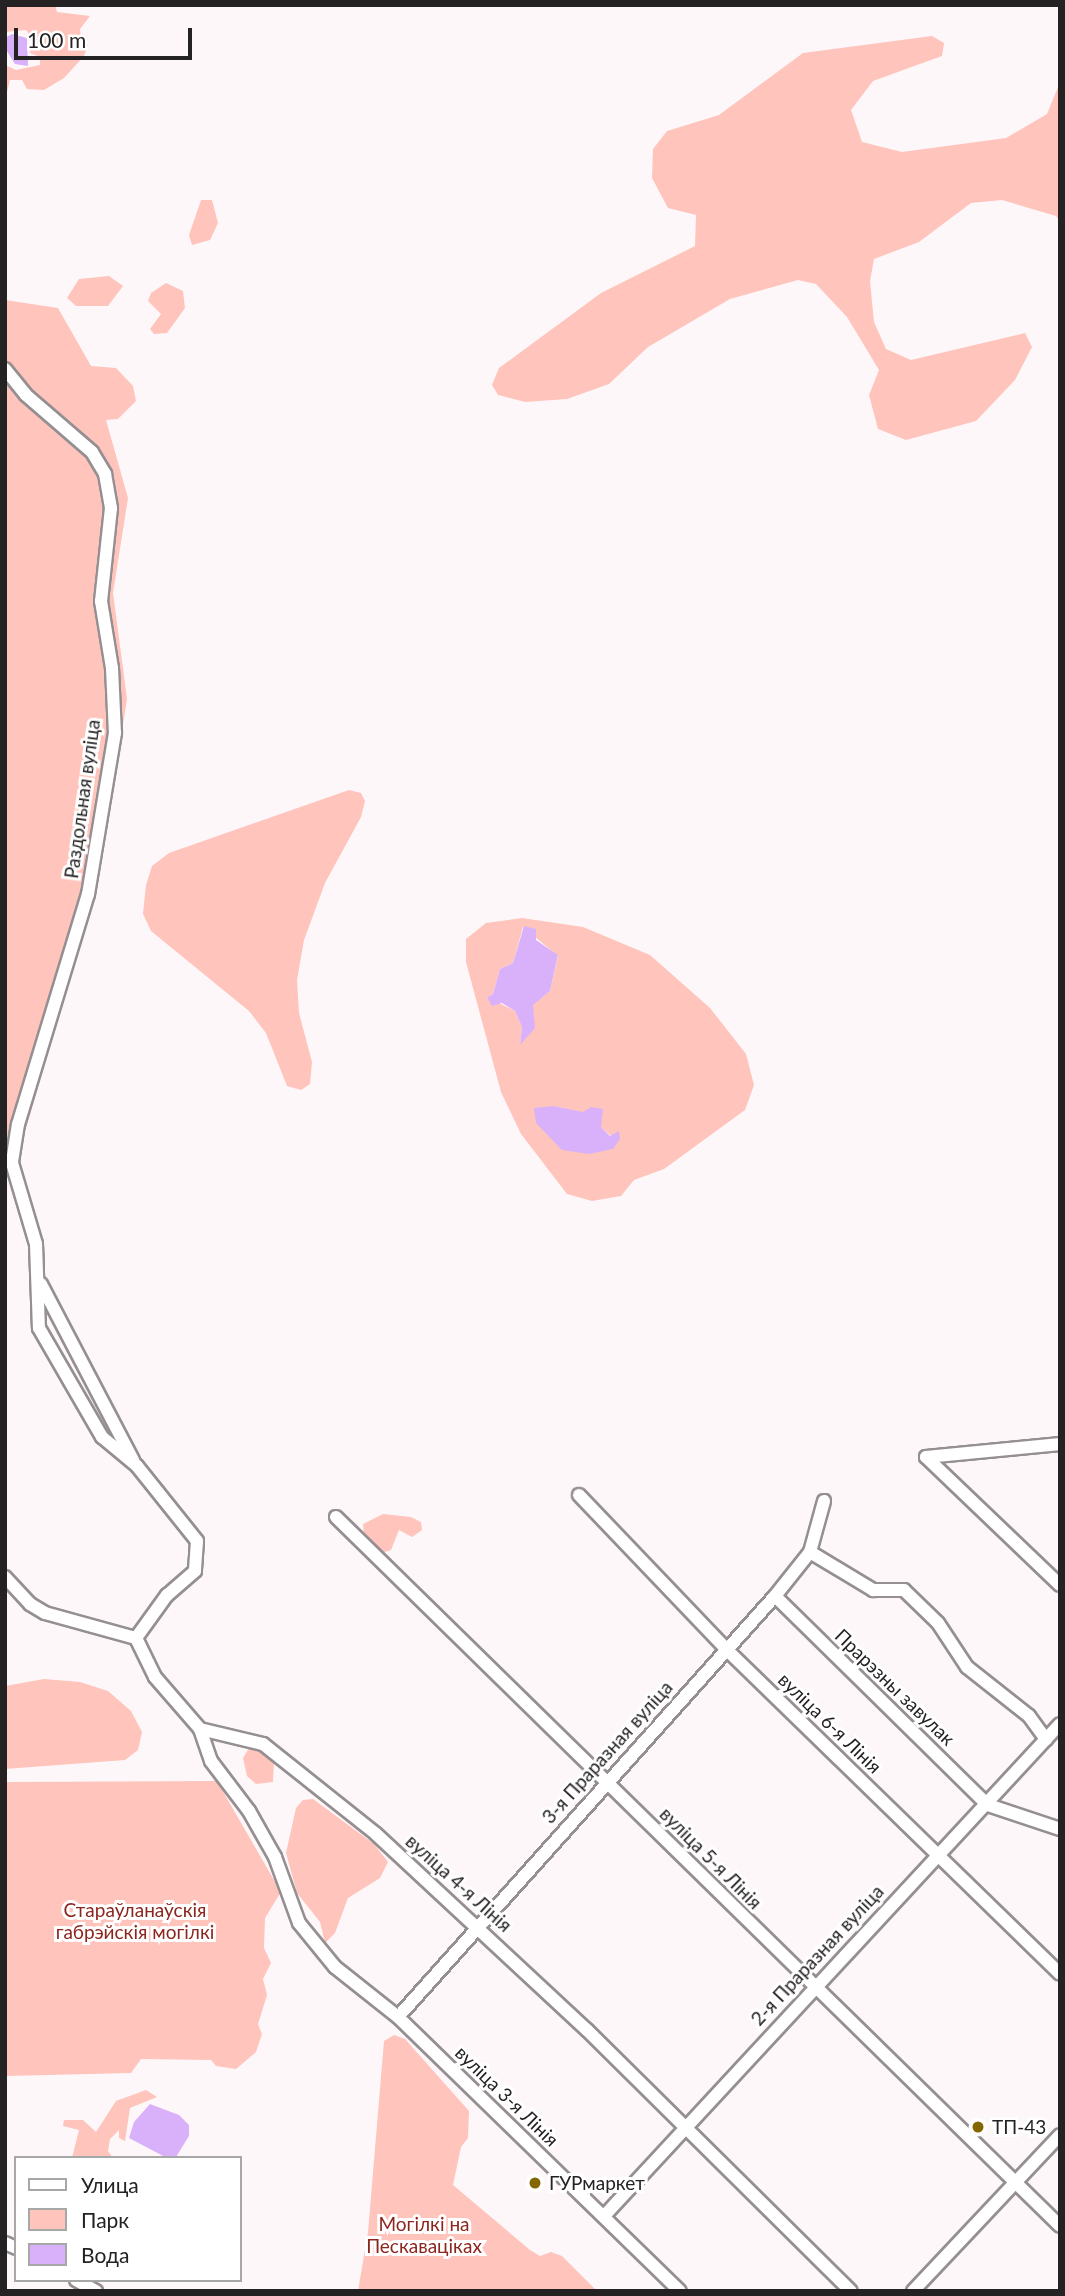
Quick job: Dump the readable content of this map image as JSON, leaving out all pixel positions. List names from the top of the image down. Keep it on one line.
{"streets":{"street":["Раздольная вуліца","Прарэзны завулак","вуліца 6-я Лінія","3-я Праразная вуліца","вуліца 5-я Лінія","вуліца 4-я Лінія","2-я Праразная вуліца","вуліца 3-я Лінія"]},"crossings":[["Прарэзны завулак","3-я Праразная вуліца"],["Прарэзны завулак","2-я Праразная вуліца"],["вуліца 6-я Лінія","3-я Праразная вуліца"],["вуліца 6-я Лінія","2-я Праразная вуліца"],["3-я Праразная вуліца","вуліца 5-я Лінія"],["3-я Праразная вуліца","вуліца 4-я Лінія"],["3-я Праразная вуліца","вуліца 3-я Лінія"],["вуліца 5-я Лінія","2-я Праразная вуліца"],["вуліца 4-я Лінія","2-я Праразная вуліца"],["вуліца 4-я Лінія","вуліца 3-я Лінія"],["2-я Праразная вуліца","вуліца 3-я Лінія"]],"parks":["Стараўланаўскія габрэйскія могілкі","Могілкі на Пескаваціках"],"places":["ТП-43","ГУРмаркет"],"legend":["Улица","Парк","Вода"],"scale_bar":"100 m"}
